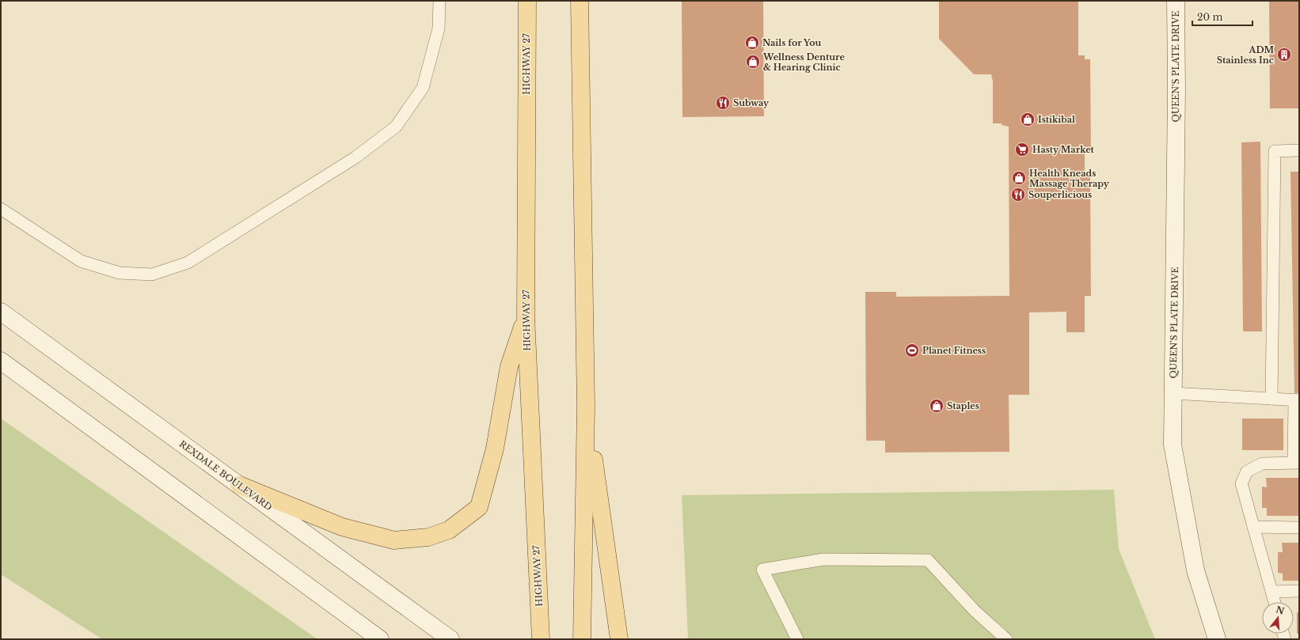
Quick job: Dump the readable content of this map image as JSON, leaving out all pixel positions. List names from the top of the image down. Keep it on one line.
{"streets":{"main road":["HIGHWAY 27","QUEEN'S PLATE DRIVE","REXDALE BOULEVARD"]},"places":{"shop":["Nails for You","Wellness Denture & Hearing Clinic","Istikibal","Health Kneads Massage Therapy","Staples"],"building":["ADM Stainless Inc"],"restaurant":["Subway","Souperlicious"],"supermarket":["Hasty Market"],"sports":["Planet Fitness"]},"scale_bar":"20 m","north":"top"}
